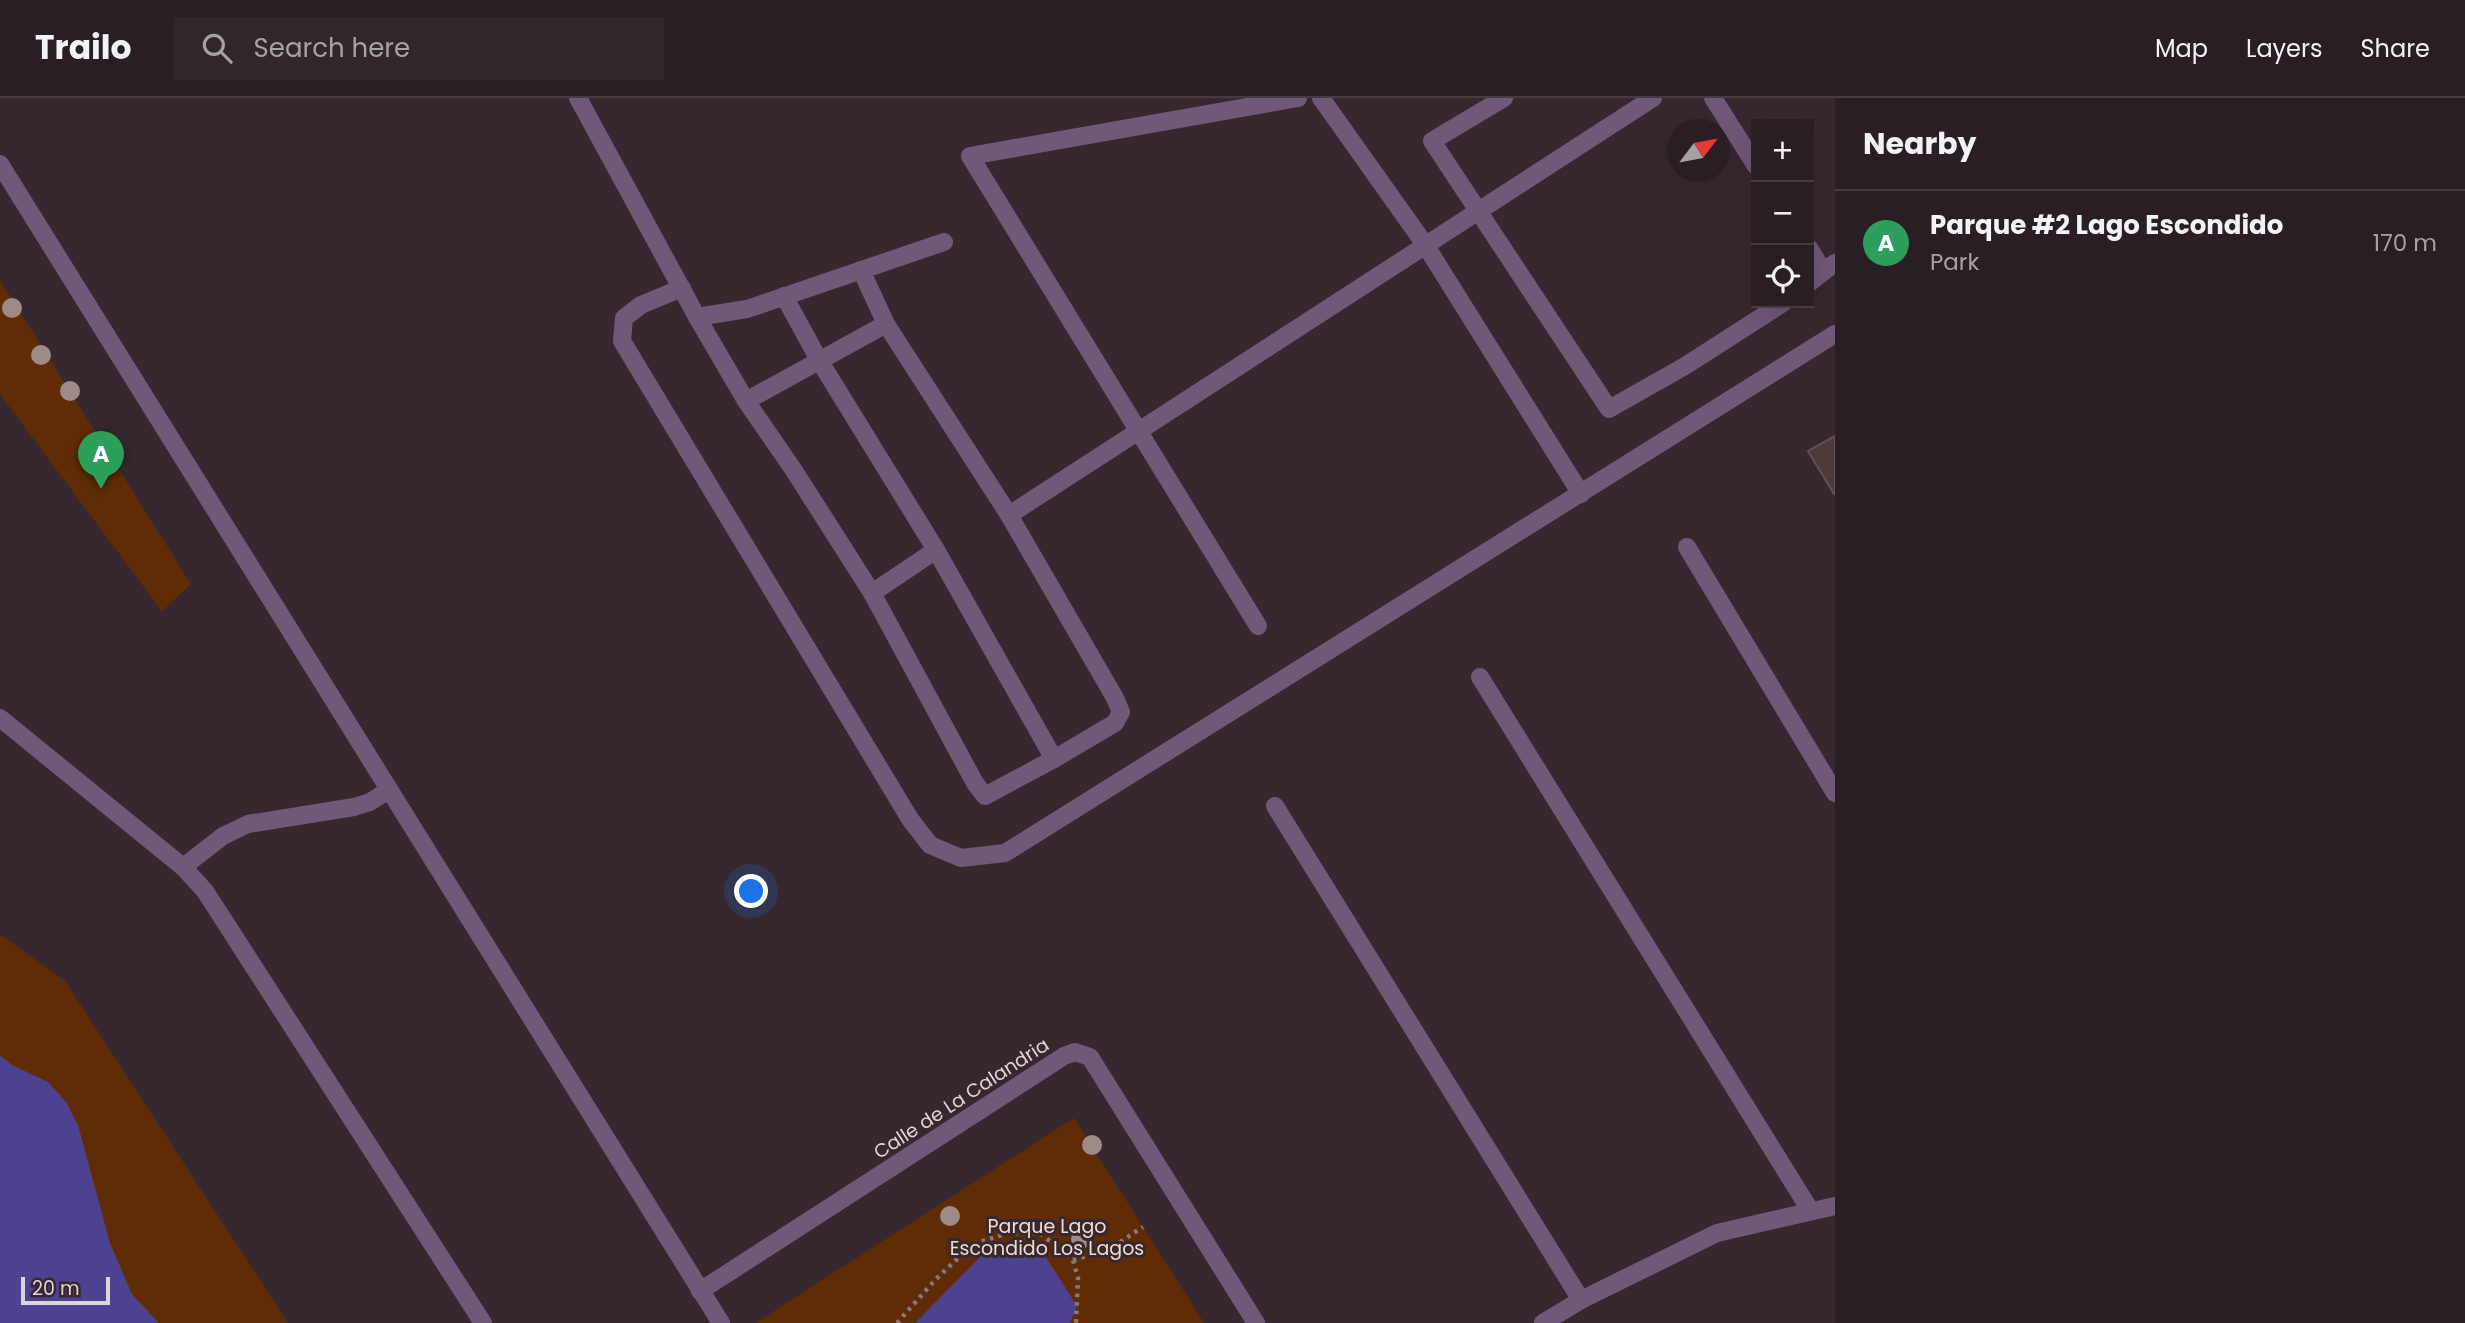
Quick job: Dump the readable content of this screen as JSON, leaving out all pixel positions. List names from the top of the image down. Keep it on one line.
{"streets":{"street":["Calle de La Calandria"]},"parks":["Parque Lago Escondido Los Lagos"],"scale_bar":"20 m","north":"top right","page":{"header":"Trailo","search":"Search here","nav":["Map","Layers","Share"],"heading":"Nearby","map_buttons":["+","−"],"list":[{"mark":"A","name":"Parque #2 Lago Escondido","note":"Park","value":"170 m"}],"pins":"A","scale":"20 m"}}
